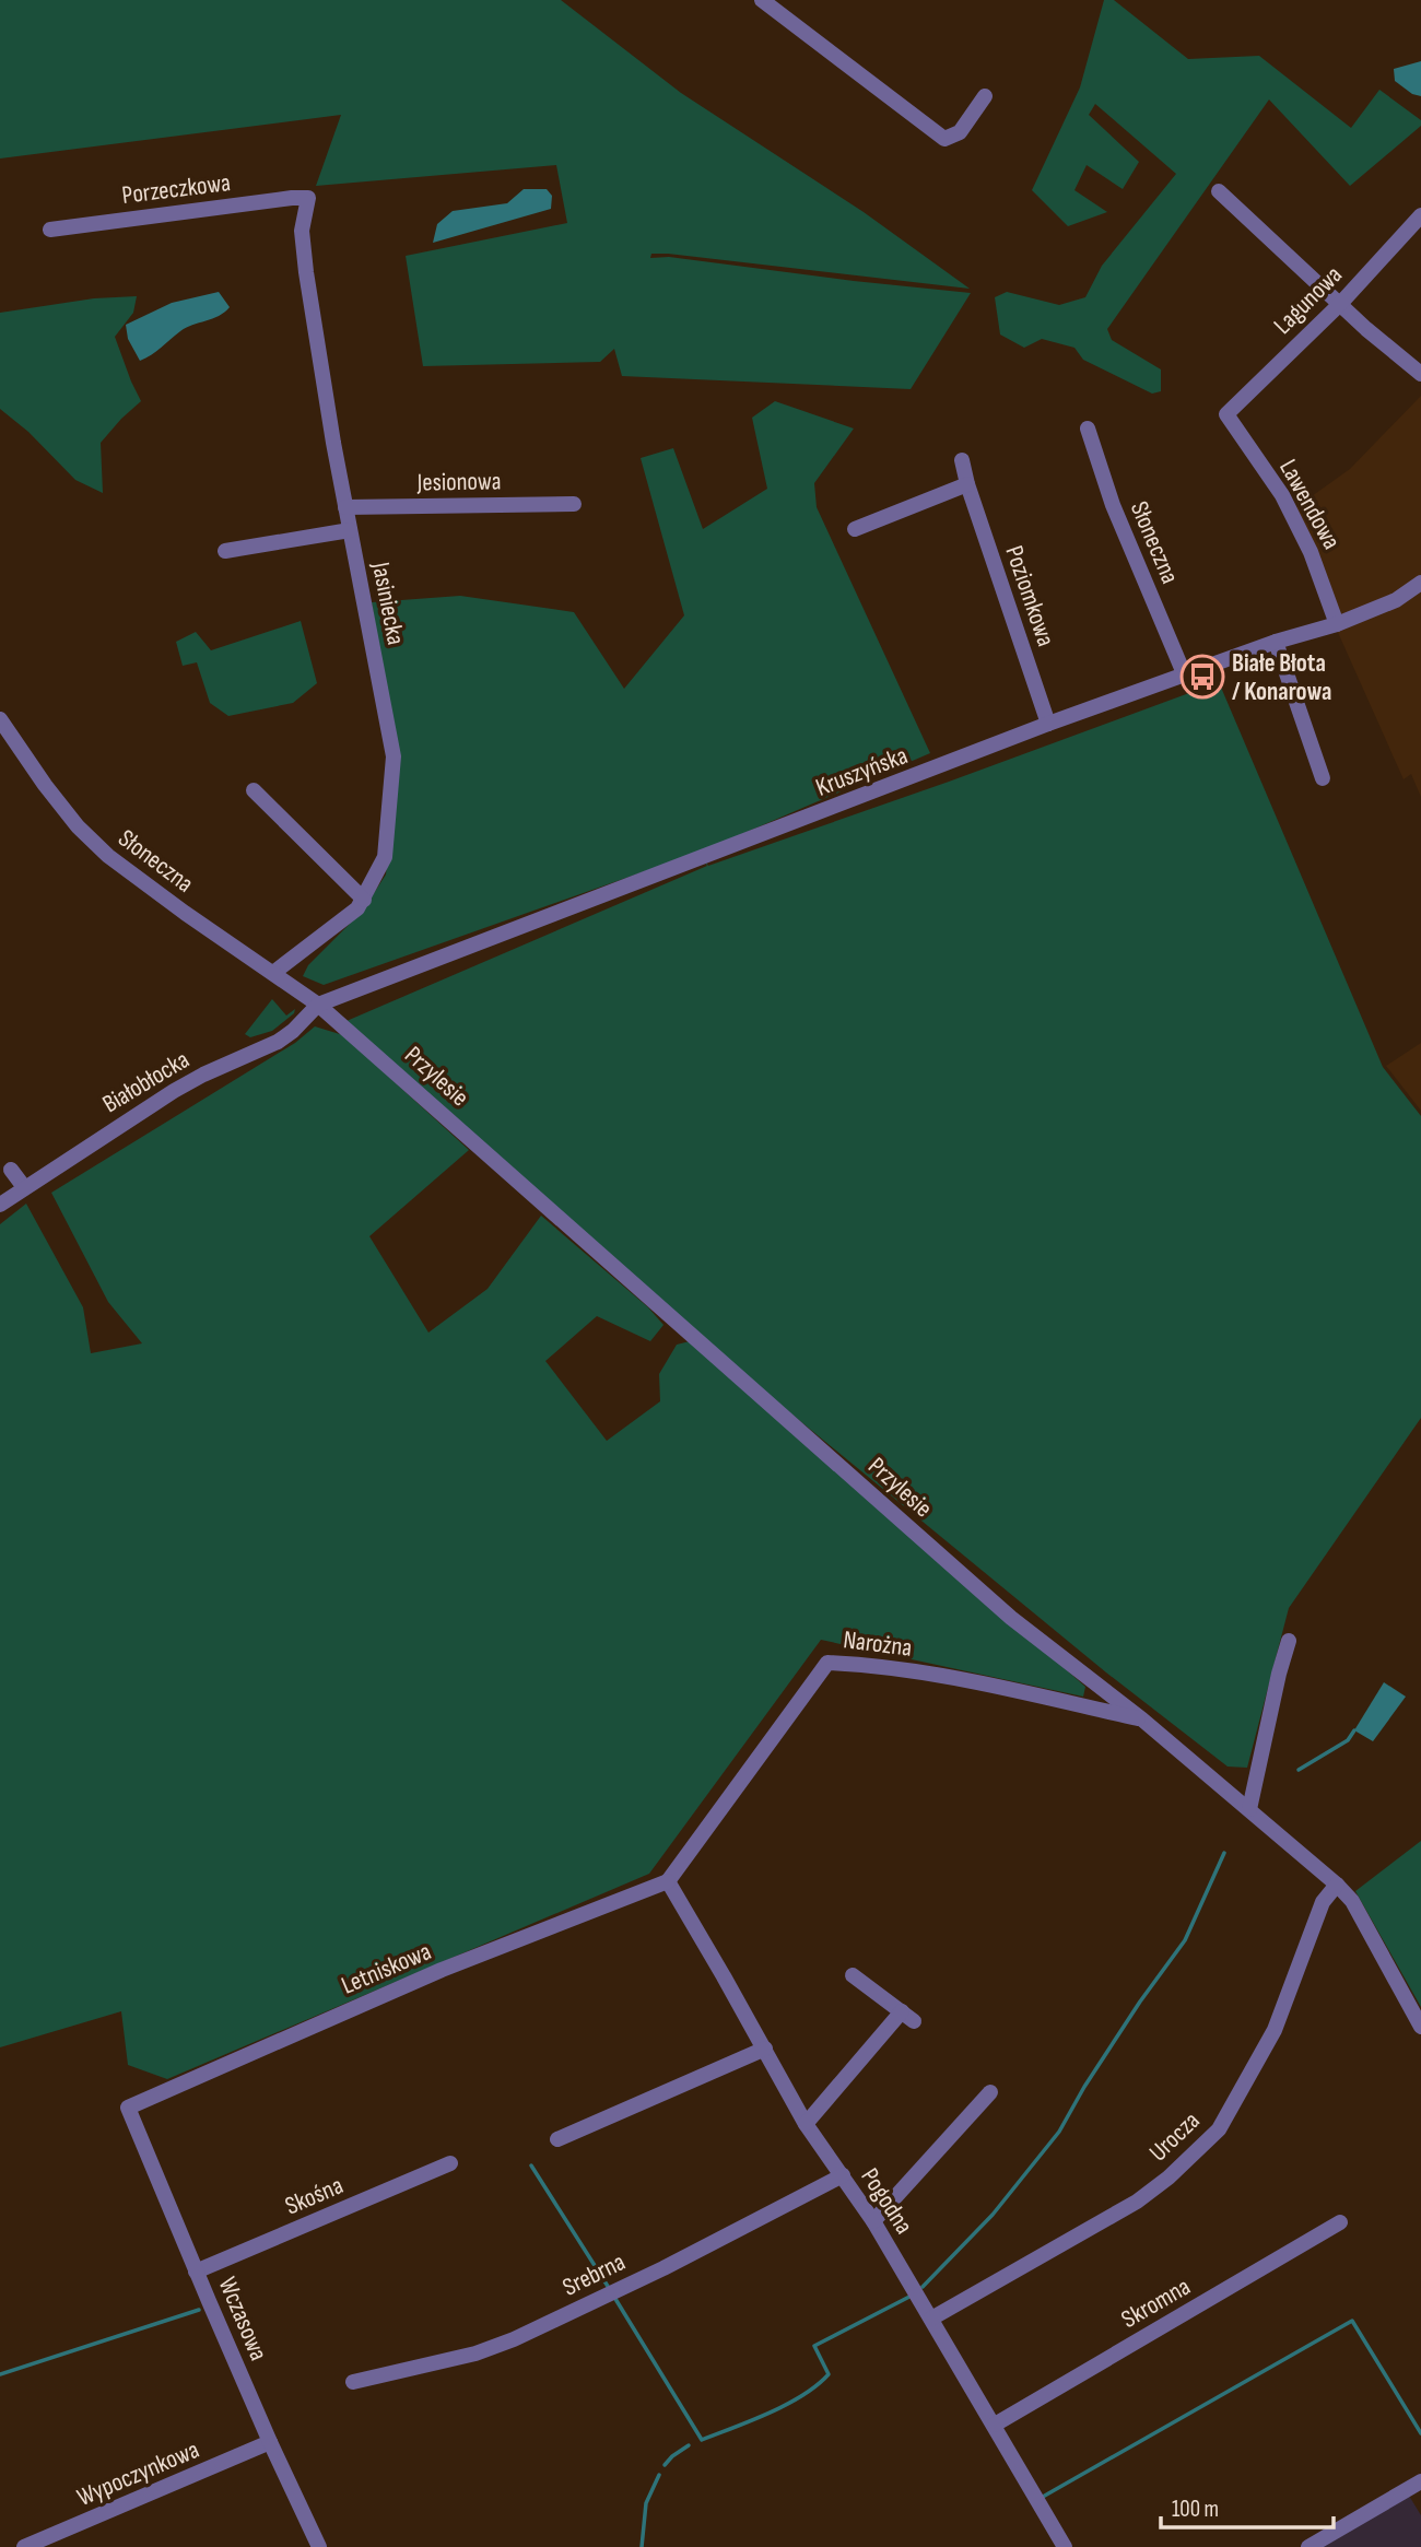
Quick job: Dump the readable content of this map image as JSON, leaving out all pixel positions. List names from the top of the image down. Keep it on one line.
{"streets":{"street":["Porzeczkowa","Lagunowa","Jesionowa","Lawendowa","Słoneczna","Poziomkowa","Jasiniecka","Kruszyńska","Przylesie","Białobłocka","Narożna","Letniskowa","Urocza","Skośna","Pogodna","Srebrna","Skromna","Wczasowa","Wypoczynkowa"]},"crossings":[["Porzeczkowa","Jasiniecka"],["Lagunowa","Lawendowa"],["Jesionowa","Jasiniecka"],["Lawendowa","Kruszyńska"],["Słoneczna","Jasiniecka"],["Słoneczna","Kruszyńska"],["Słoneczna","Przylesie"],["Słoneczna","Białobłocka"],["Poziomkowa","Kruszyńska"],["Kruszyńska","Przylesie"],["Kruszyńska","Białobłocka"],["Przylesie","Białobłocka"],["Przylesie","Narożna"],["Przylesie","Urocza"],["Narożna","Letniskowa"],["Narożna","Pogodna"],["Letniskowa","Pogodna"],["Letniskowa","Wczasowa"],["Urocza","Pogodna"],["Skośna","Wczasowa"],["Pogodna","Srebrna"],["Pogodna","Skromna"],["Wczasowa","Wypoczynkowa"]],"places":{"bus stop":["Białe Błota / Konarowa"]},"scale_bar":"100 m"}
